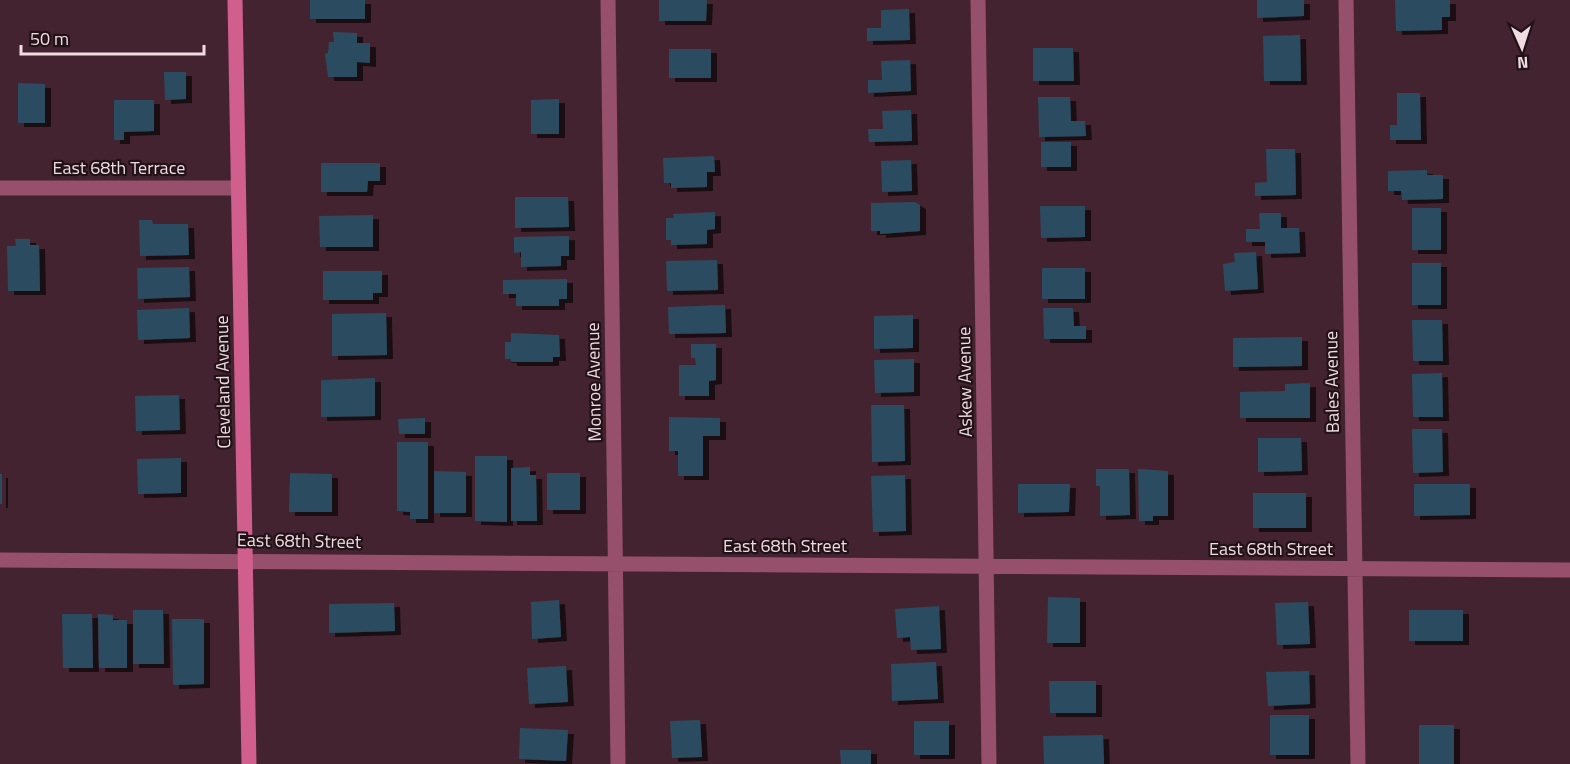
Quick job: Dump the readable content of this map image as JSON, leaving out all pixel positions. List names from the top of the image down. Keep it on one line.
{"streets":{"main road":["Cleveland Avenue"],"street":["East 68th Terrace","Monroe Avenue","Askew Avenue","Bales Avenue","East 68th Street"]},"crossings":[["East 68th Terrace","Cleveland Avenue"],["Cleveland Avenue","East 68th Street"],["Monroe Avenue","East 68th Street"],["Askew Avenue","East 68th Street"],["Bales Avenue","East 68th Street"]],"scale_bar":"50 m","north":"bottom"}
